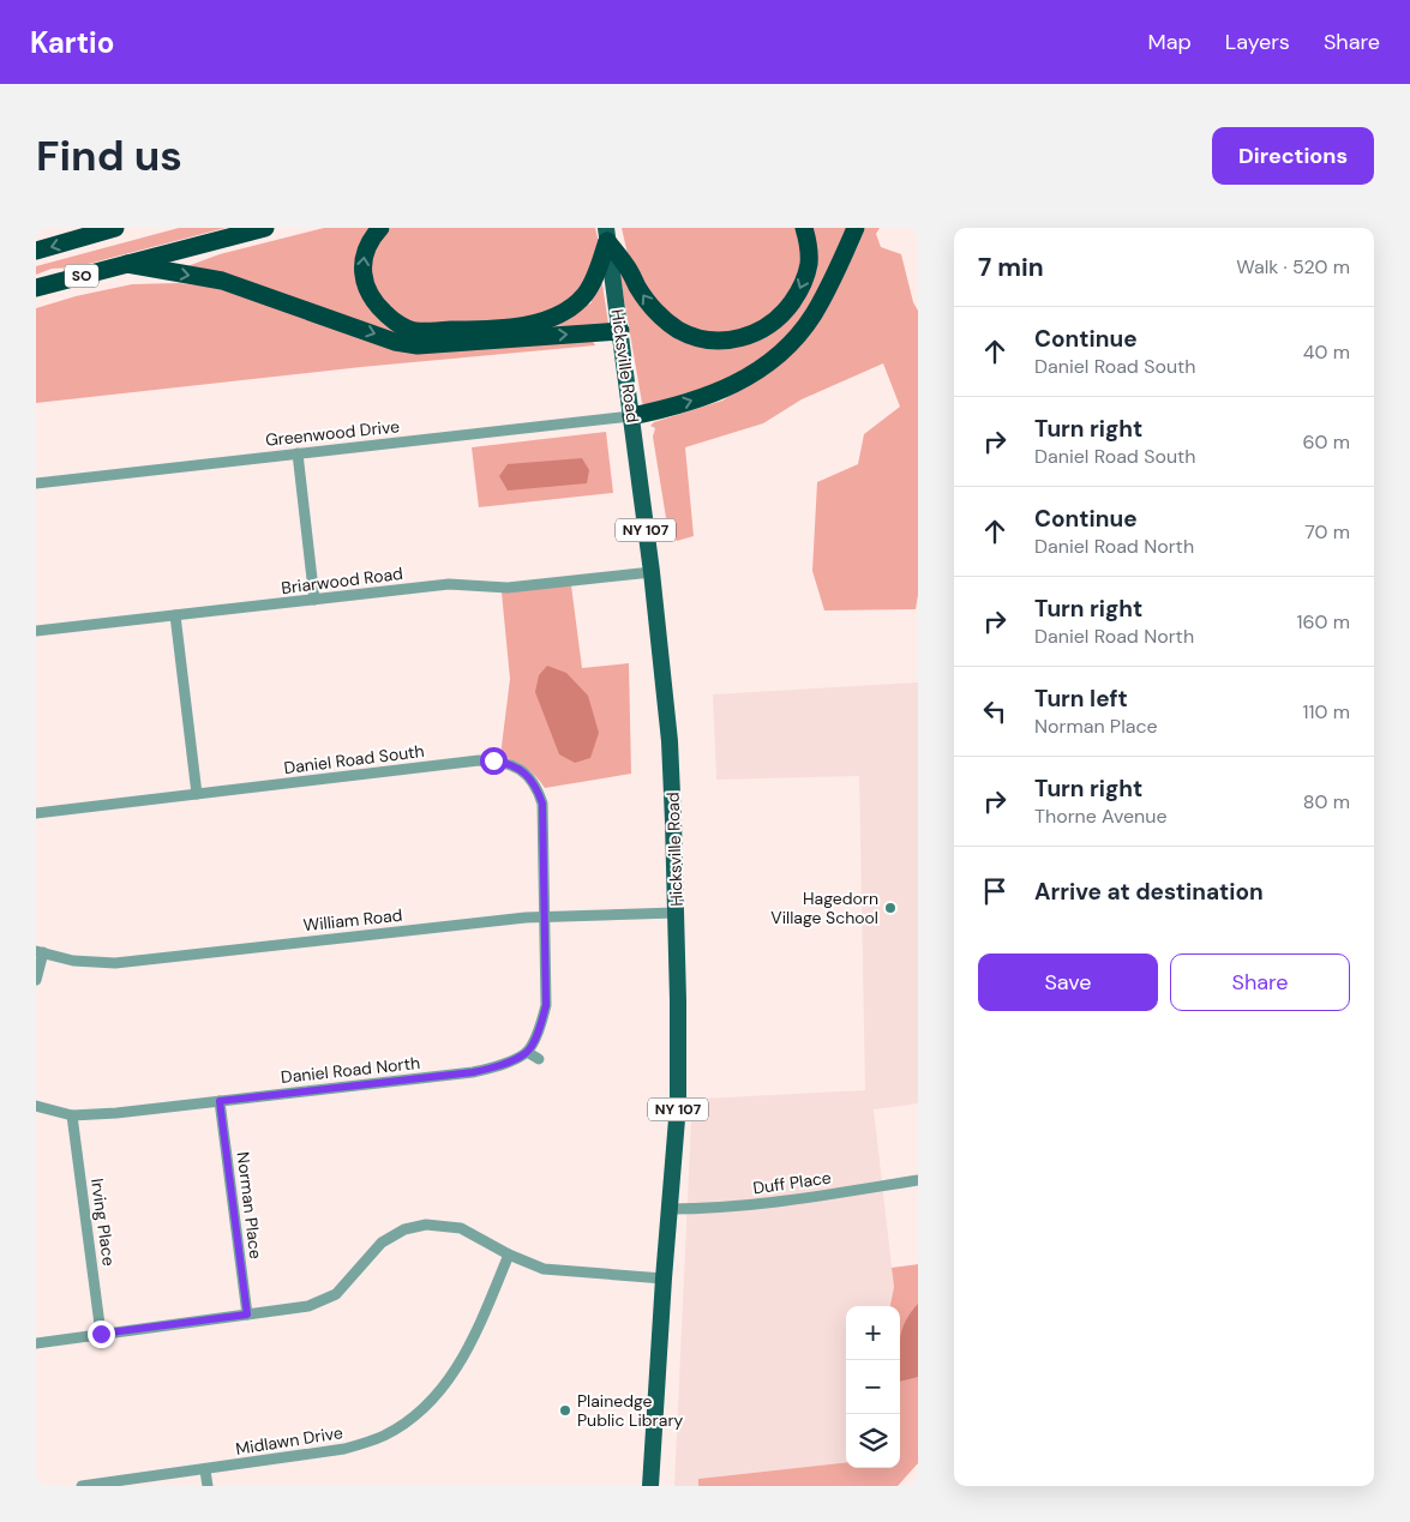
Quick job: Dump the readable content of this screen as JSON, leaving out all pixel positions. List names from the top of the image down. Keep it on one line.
{"streets":{"highway":["SO"],"main road":["Hicksville Road","NY 107"],"street":["Greenwood Drive","Briarwood Road","Daniel Road South","William Road","Daniel Road North","Duff Place","Norman Place","Irving Place","Midlawn Drive"]},"crossings":[["Hicksville Road","Greenwood Drive"],["Hicksville Road","Briarwood Road"],["Hicksville Road","William Road"],["Hicksville Road","Duff Place"],["Daniel Road South","William Road"],["Daniel Road North","Norman Place"],["Daniel Road North","Irving Place"]],"places":["Hagedorn Village School","Plainedge Public Library"],"page":{"header":"Kartio","nav":["Map","Layers","Share"],"buttons":["Directions",["Save","Share"]],"title":"Find us","heading":["7 min","Walk · 520 m"],"list":[["Continue","Daniel Road South","40 m"],["Turn right","Daniel Road South","60 m"],["Continue","Daniel Road North","70 m"],["Turn right","Daniel Road North","160 m"],["Turn left","Norman Place","110 m"],["Turn right","Thorne Avenue","80 m"],"Arrive at destination"],"map_buttons":["+","−"]}}
